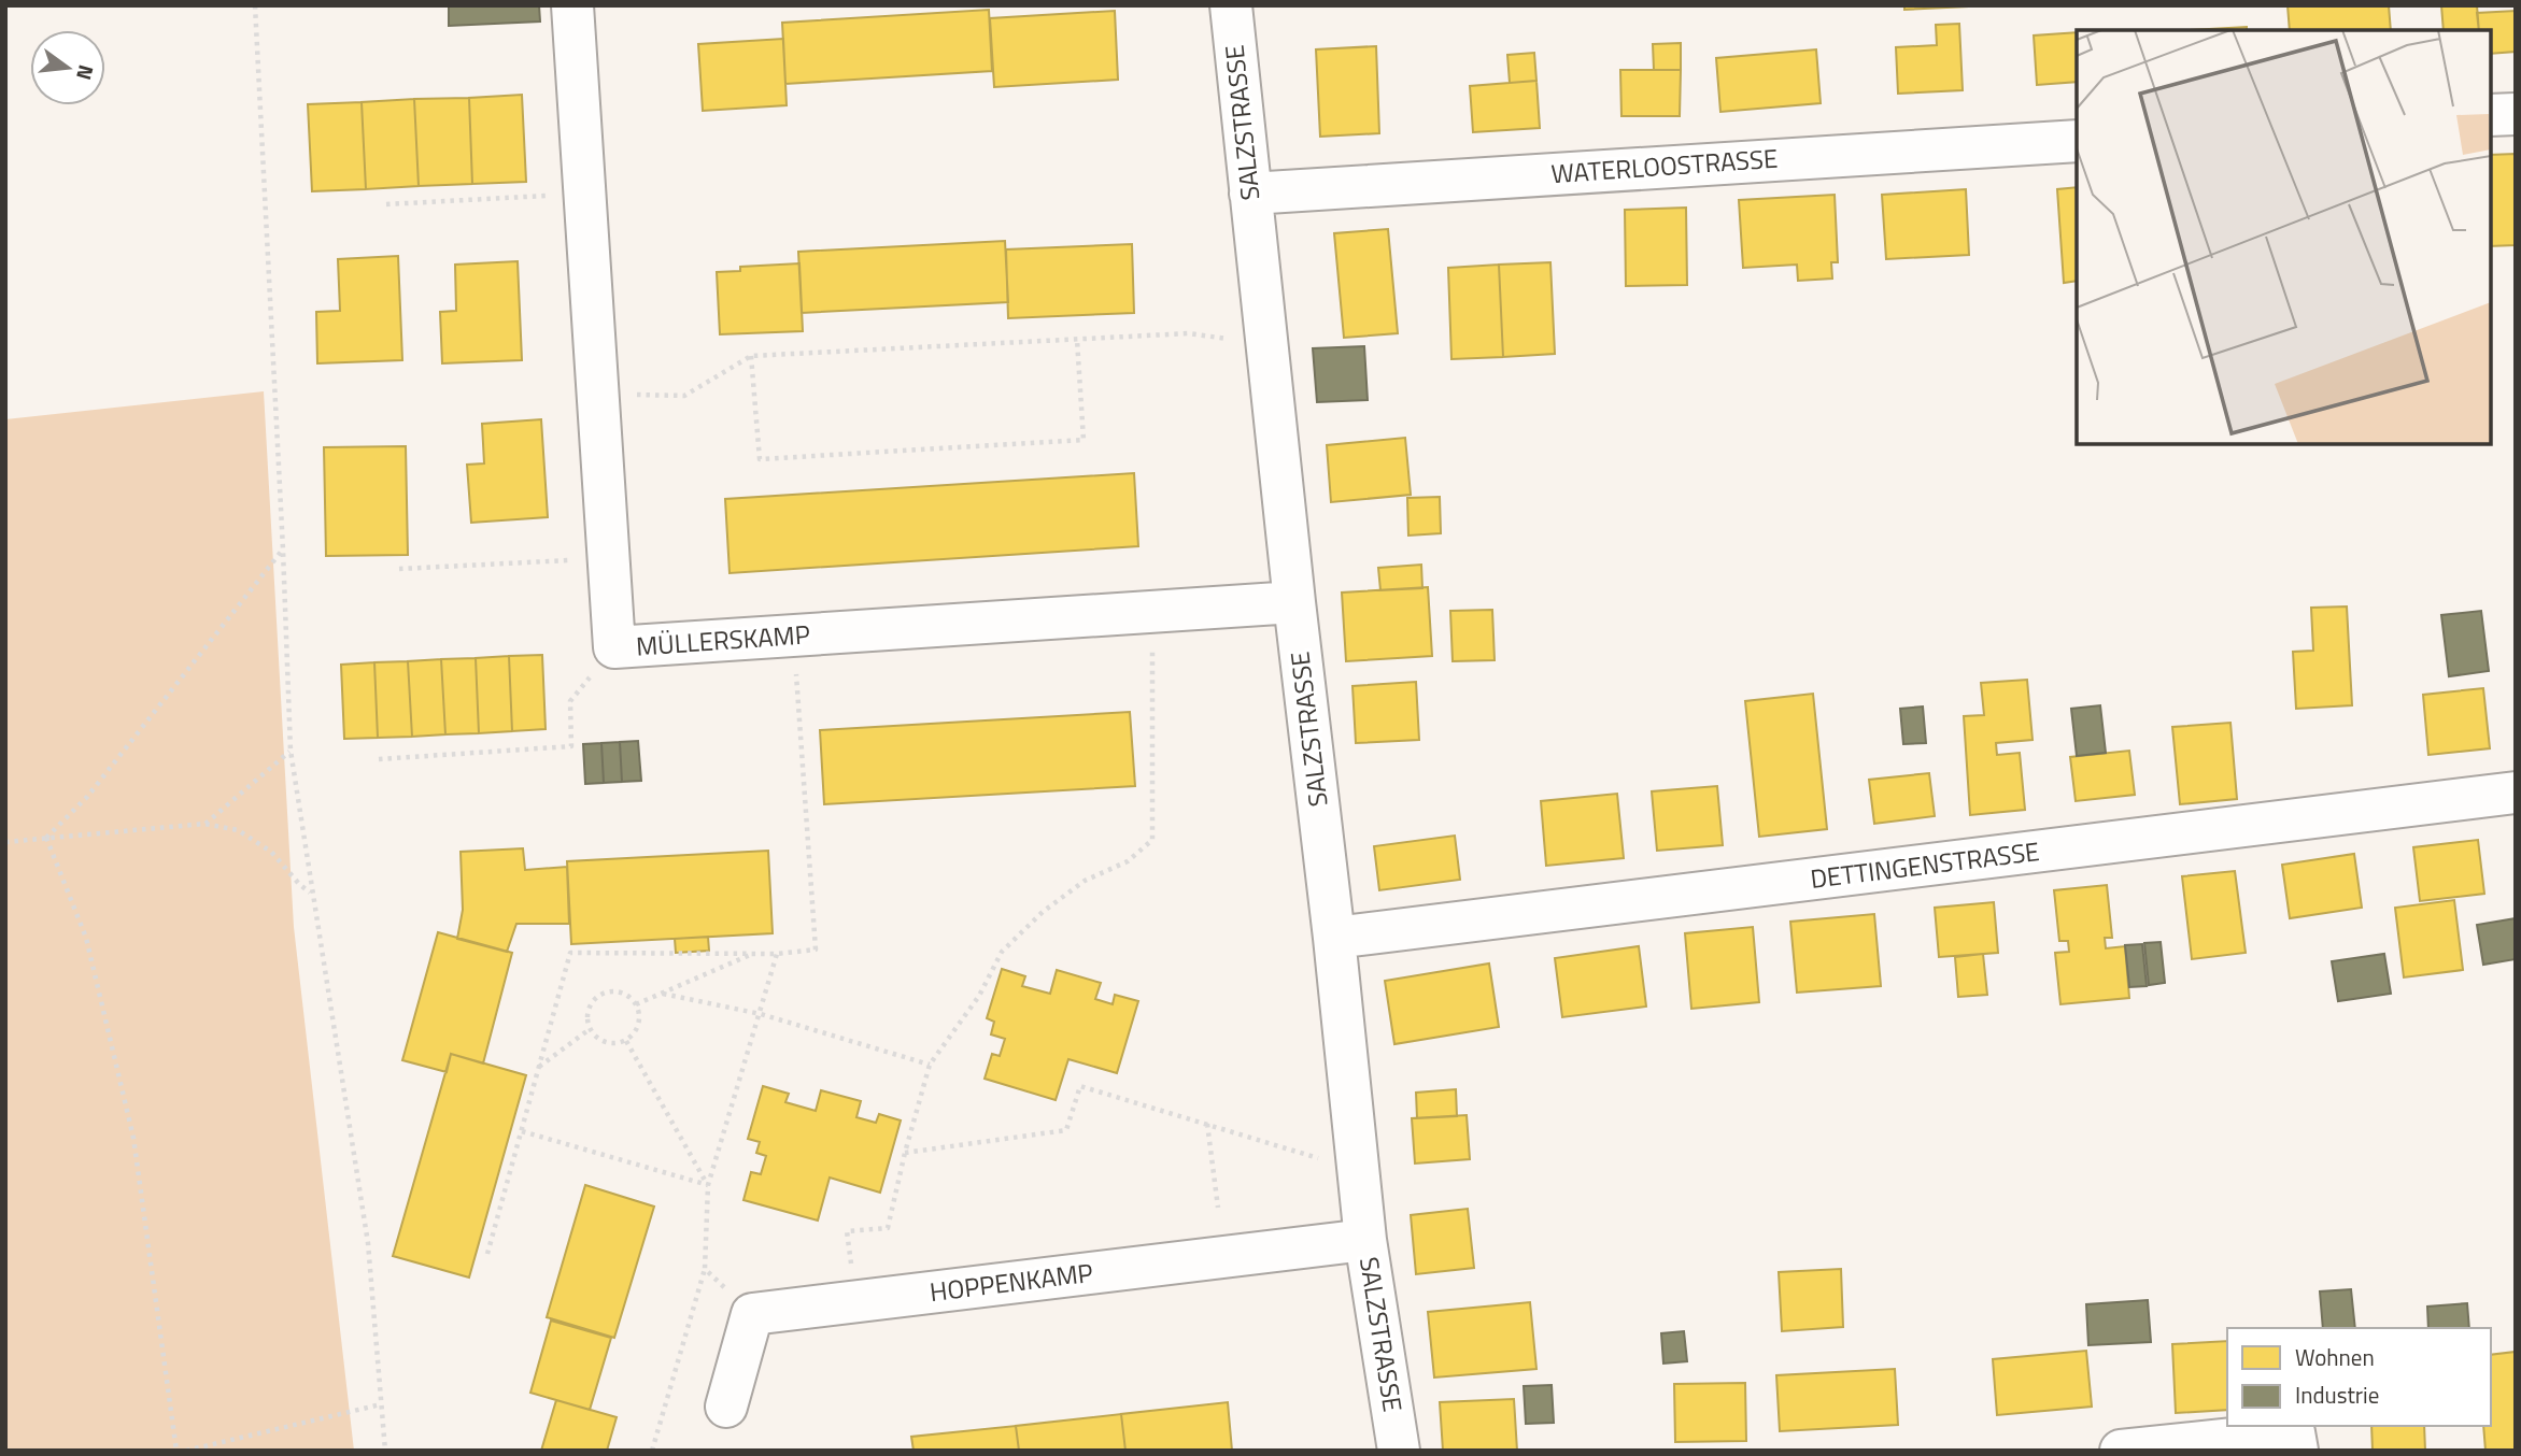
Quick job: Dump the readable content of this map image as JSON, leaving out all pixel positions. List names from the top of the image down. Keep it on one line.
{"streets":{"street":["SALZSTRASSE","WATERLOOSTRASSE","MÜLLERSKAMP","DETTINGENSTRASSE","HOPPENKAMP"]},"crossings":[["SALZSTRASSE","WATERLOOSTRASSE"],["SALZSTRASSE","MÜLLERSKAMP"],["SALZSTRASSE","DETTINGENSTRASSE"],["SALZSTRASSE","HOPPENKAMP"]],"legend":["Wohnen","Industrie"],"north":"right"}
